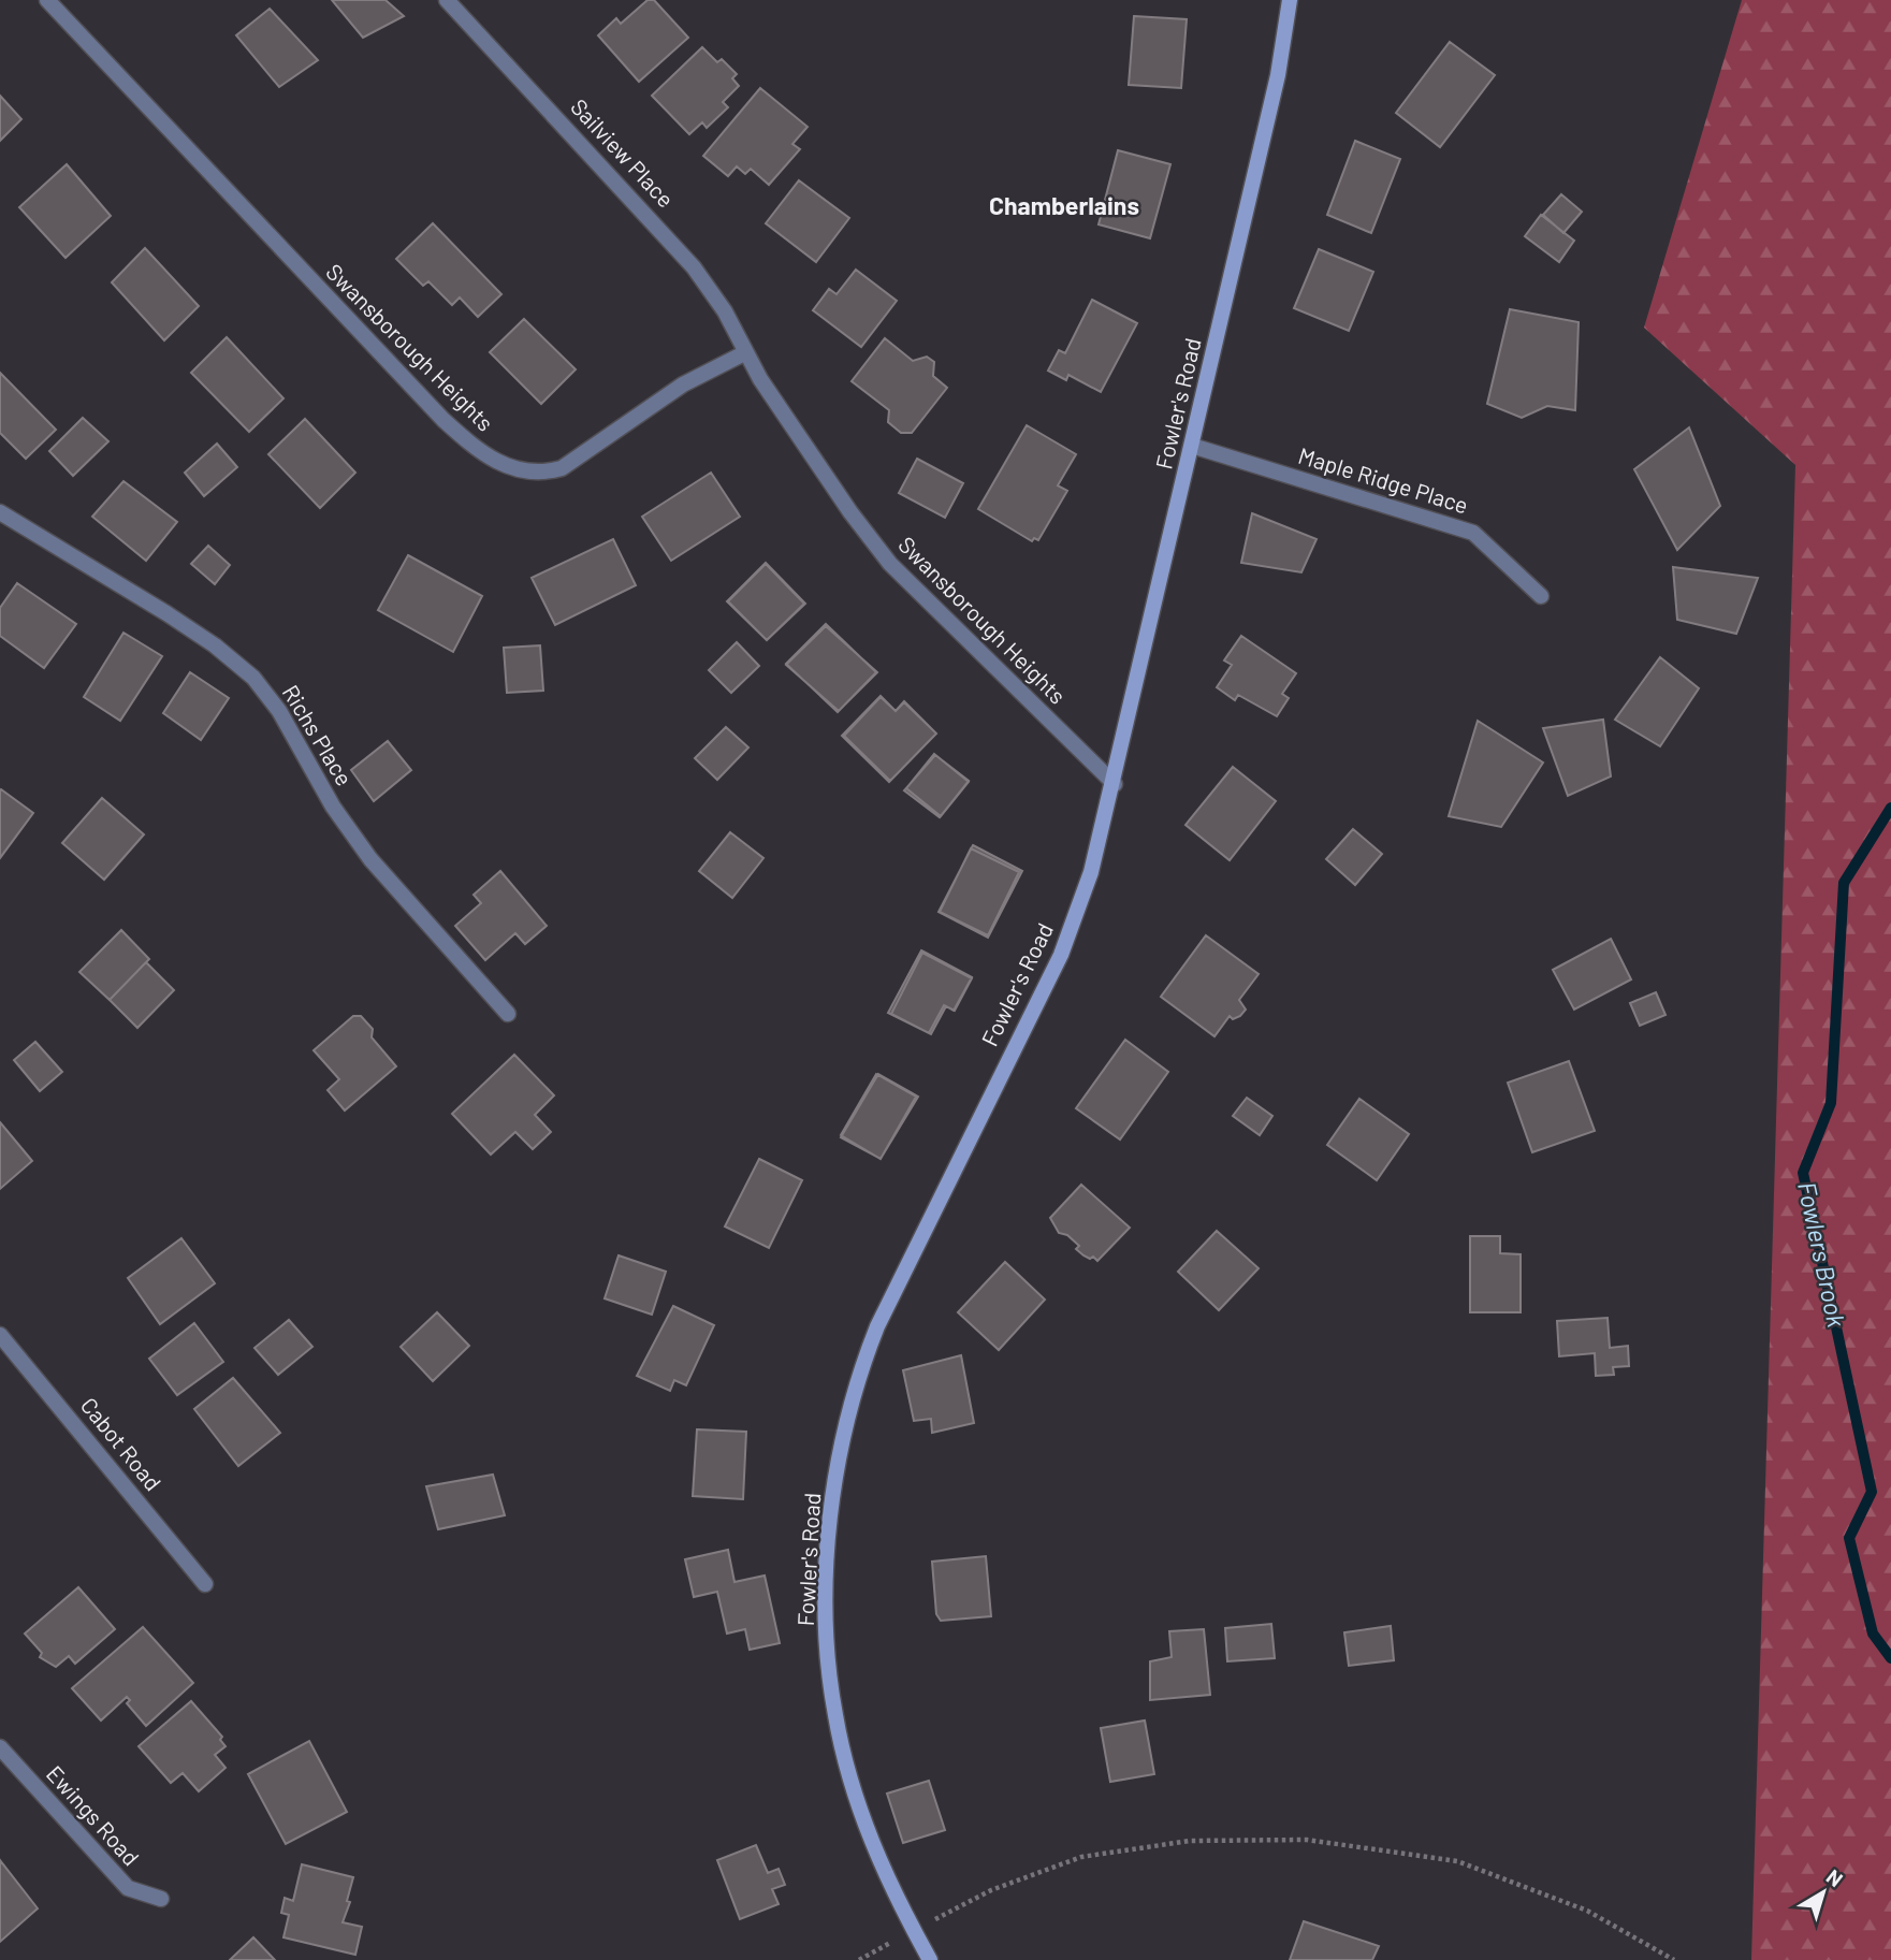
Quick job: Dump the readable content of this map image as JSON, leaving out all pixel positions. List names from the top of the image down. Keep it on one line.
{"streets":{"street":["Sailview Place","Swansborough Heights","Fowler's Road","Maple Ridge Place","Richs Place","Cabot Road","Ewings Road"]},"crossings":[["Sailview Place","Swansborough Heights"],["Swansborough Heights","Fowler's Road"],["Fowler's Road","Maple Ridge Place"]],"districts":["Chamberlains"],"water":["Fowlers Brook"],"north":"top right"}
